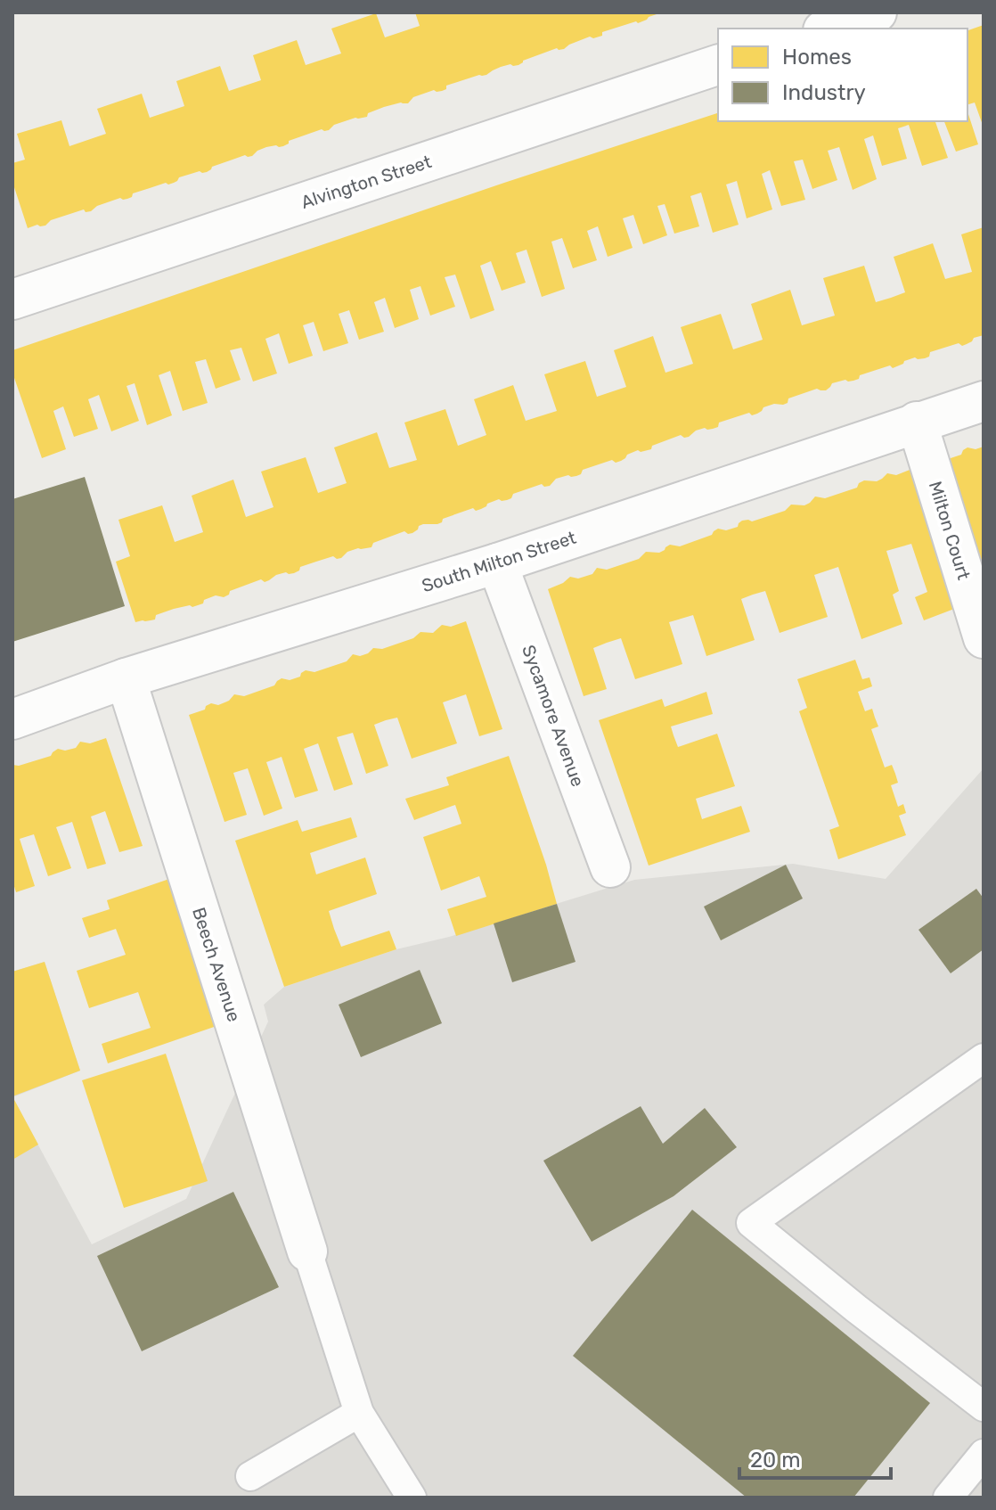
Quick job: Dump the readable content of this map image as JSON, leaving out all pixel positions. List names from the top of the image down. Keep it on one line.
{"streets":{"street":["Alvington Street","Milton Court","South Milton Street","Sycamore Avenue","Beech Avenue"]},"crossings":[["Milton Court","South Milton Street"],["South Milton Street","Sycamore Avenue"],["South Milton Street","Beech Avenue"]],"legend":["Homes","Industry"],"scale_bar":"20 m"}
